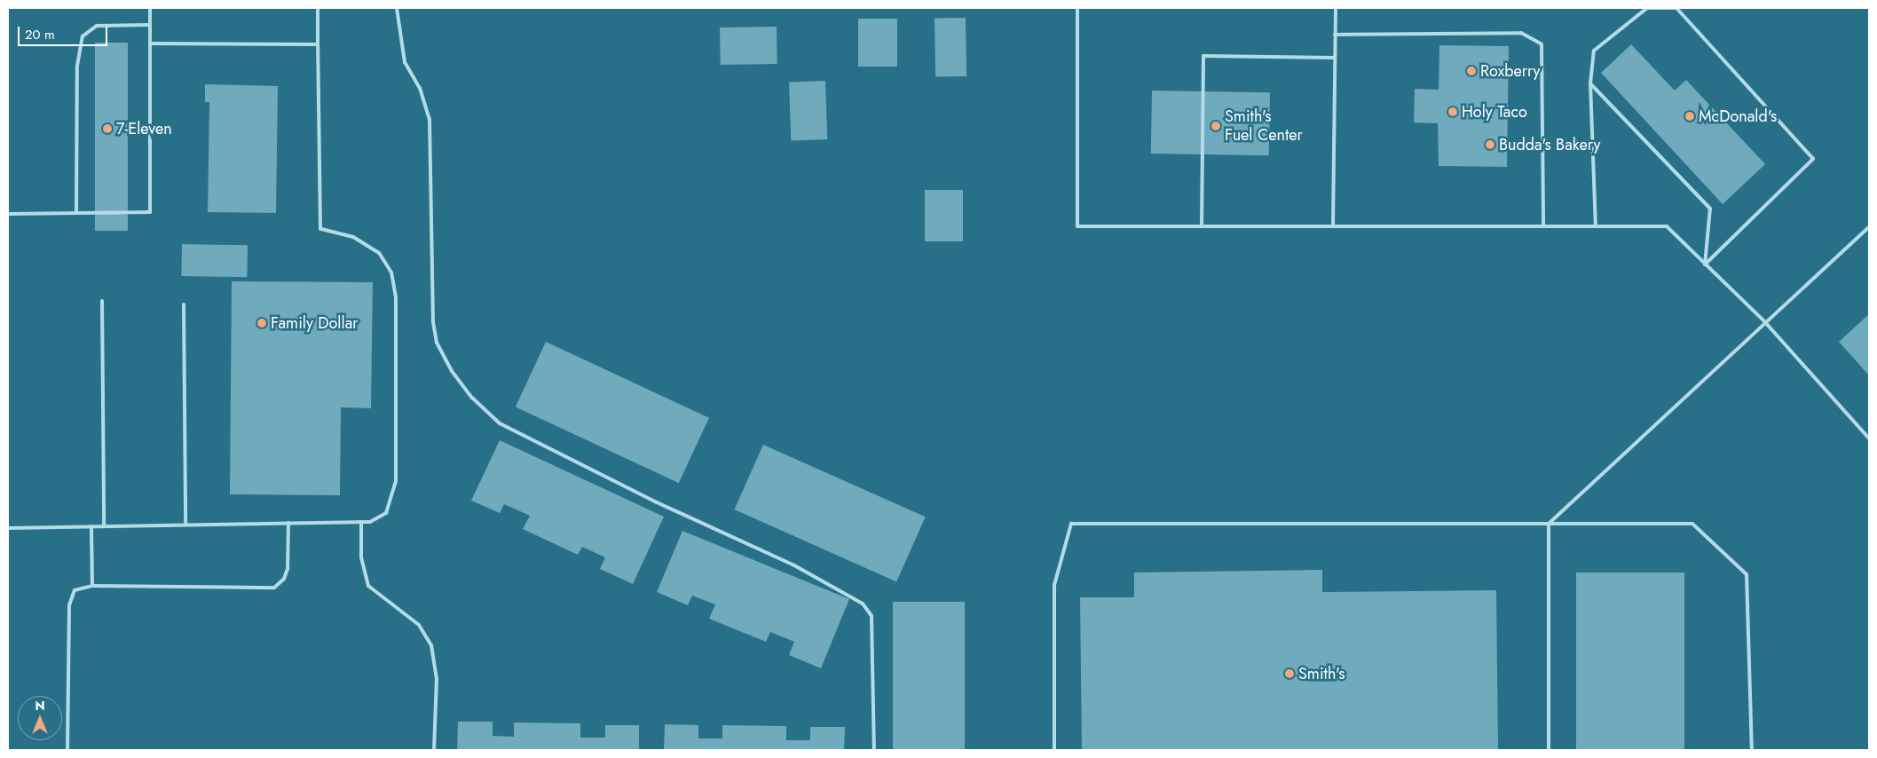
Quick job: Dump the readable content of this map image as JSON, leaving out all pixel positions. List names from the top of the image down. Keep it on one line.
{"places":["Roxberry","Holy Taco","McDonald's","Smith's Fuel Center","7-Eleven","Budda's Bakery","Family Dollar","Smith's"],"scale_bar":"20 m","north":"top"}
